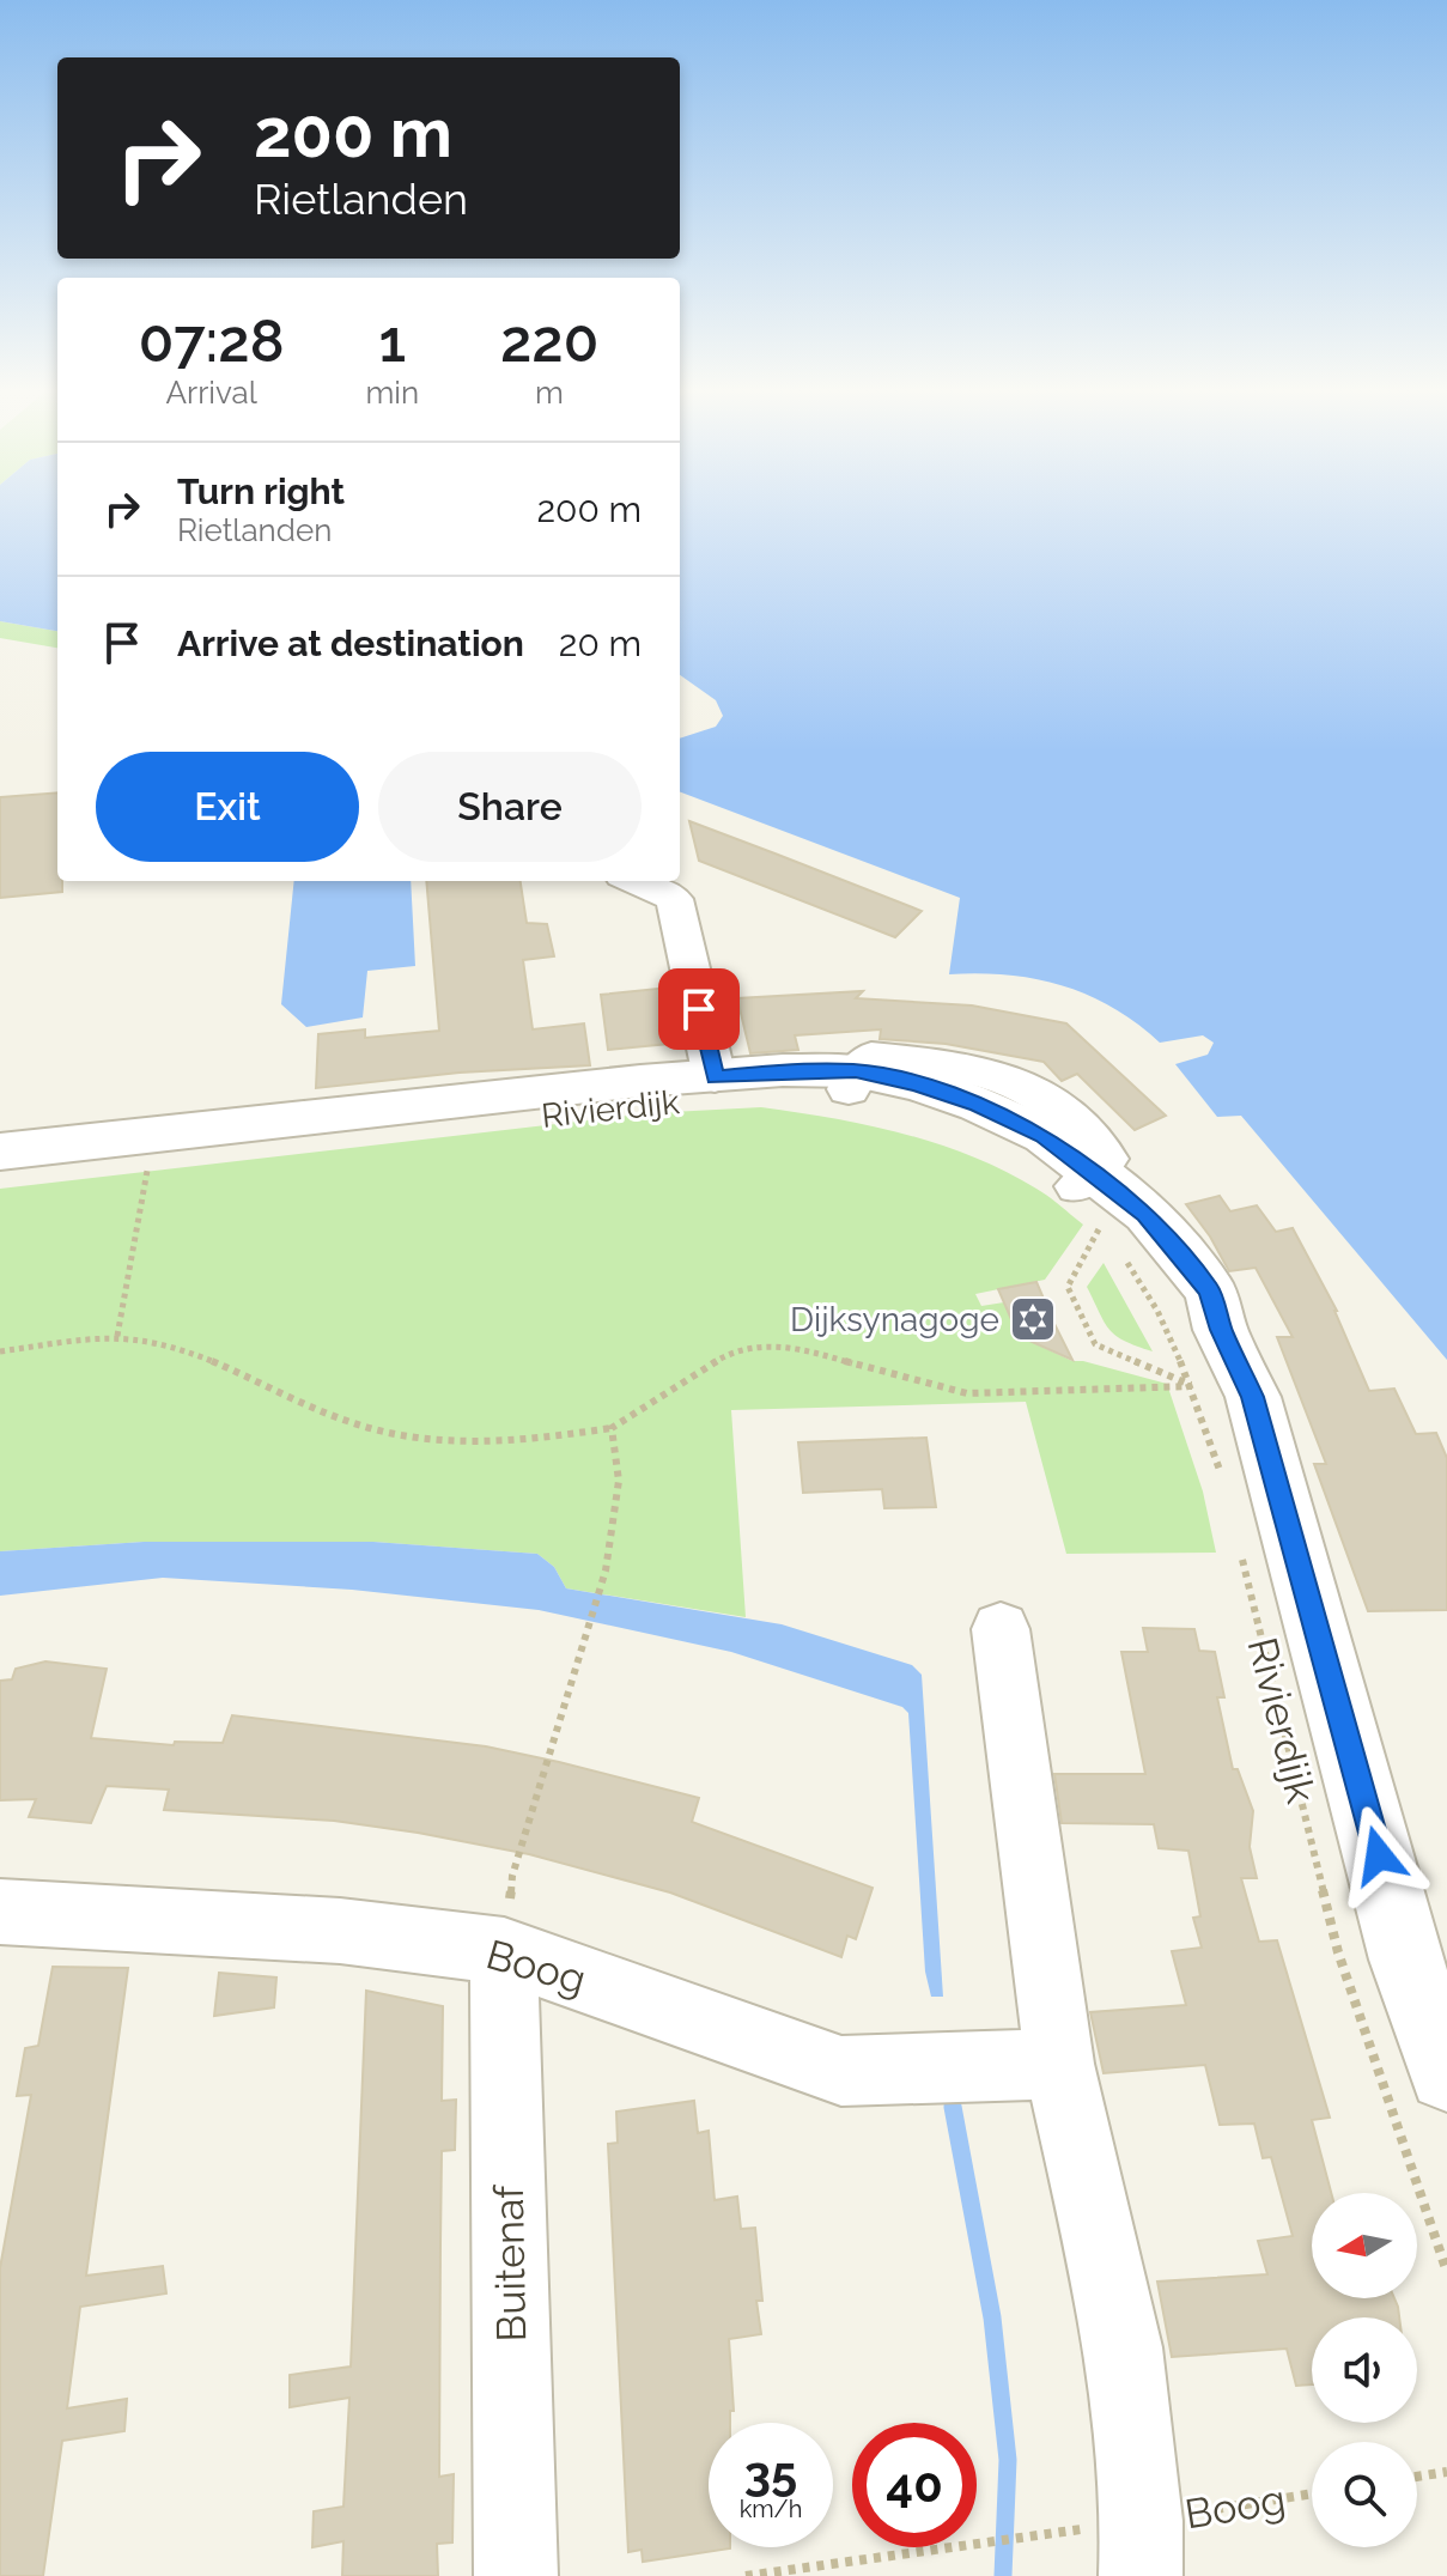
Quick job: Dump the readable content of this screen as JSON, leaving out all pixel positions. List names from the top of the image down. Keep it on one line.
{"streets":{"street":["Rivierdijk","Boog","Buitenaf"]},"crossings":[["Boog","Buitenaf"]],"places":{"synagogue":["Dijksynagoge"]},"north":"left","page":{"turn":["200 m","Rietlanden"],"eta":["07:28","Arrival","1","min","220","m"],"list":[{"name":"Turn right","note":"Rietlanden","value":"200 m"},{"name":"Arrive at destination","value":"20 m"}],"buttons":["Exit","Share"],"speed":"35 km/h","limit":"40"}}
